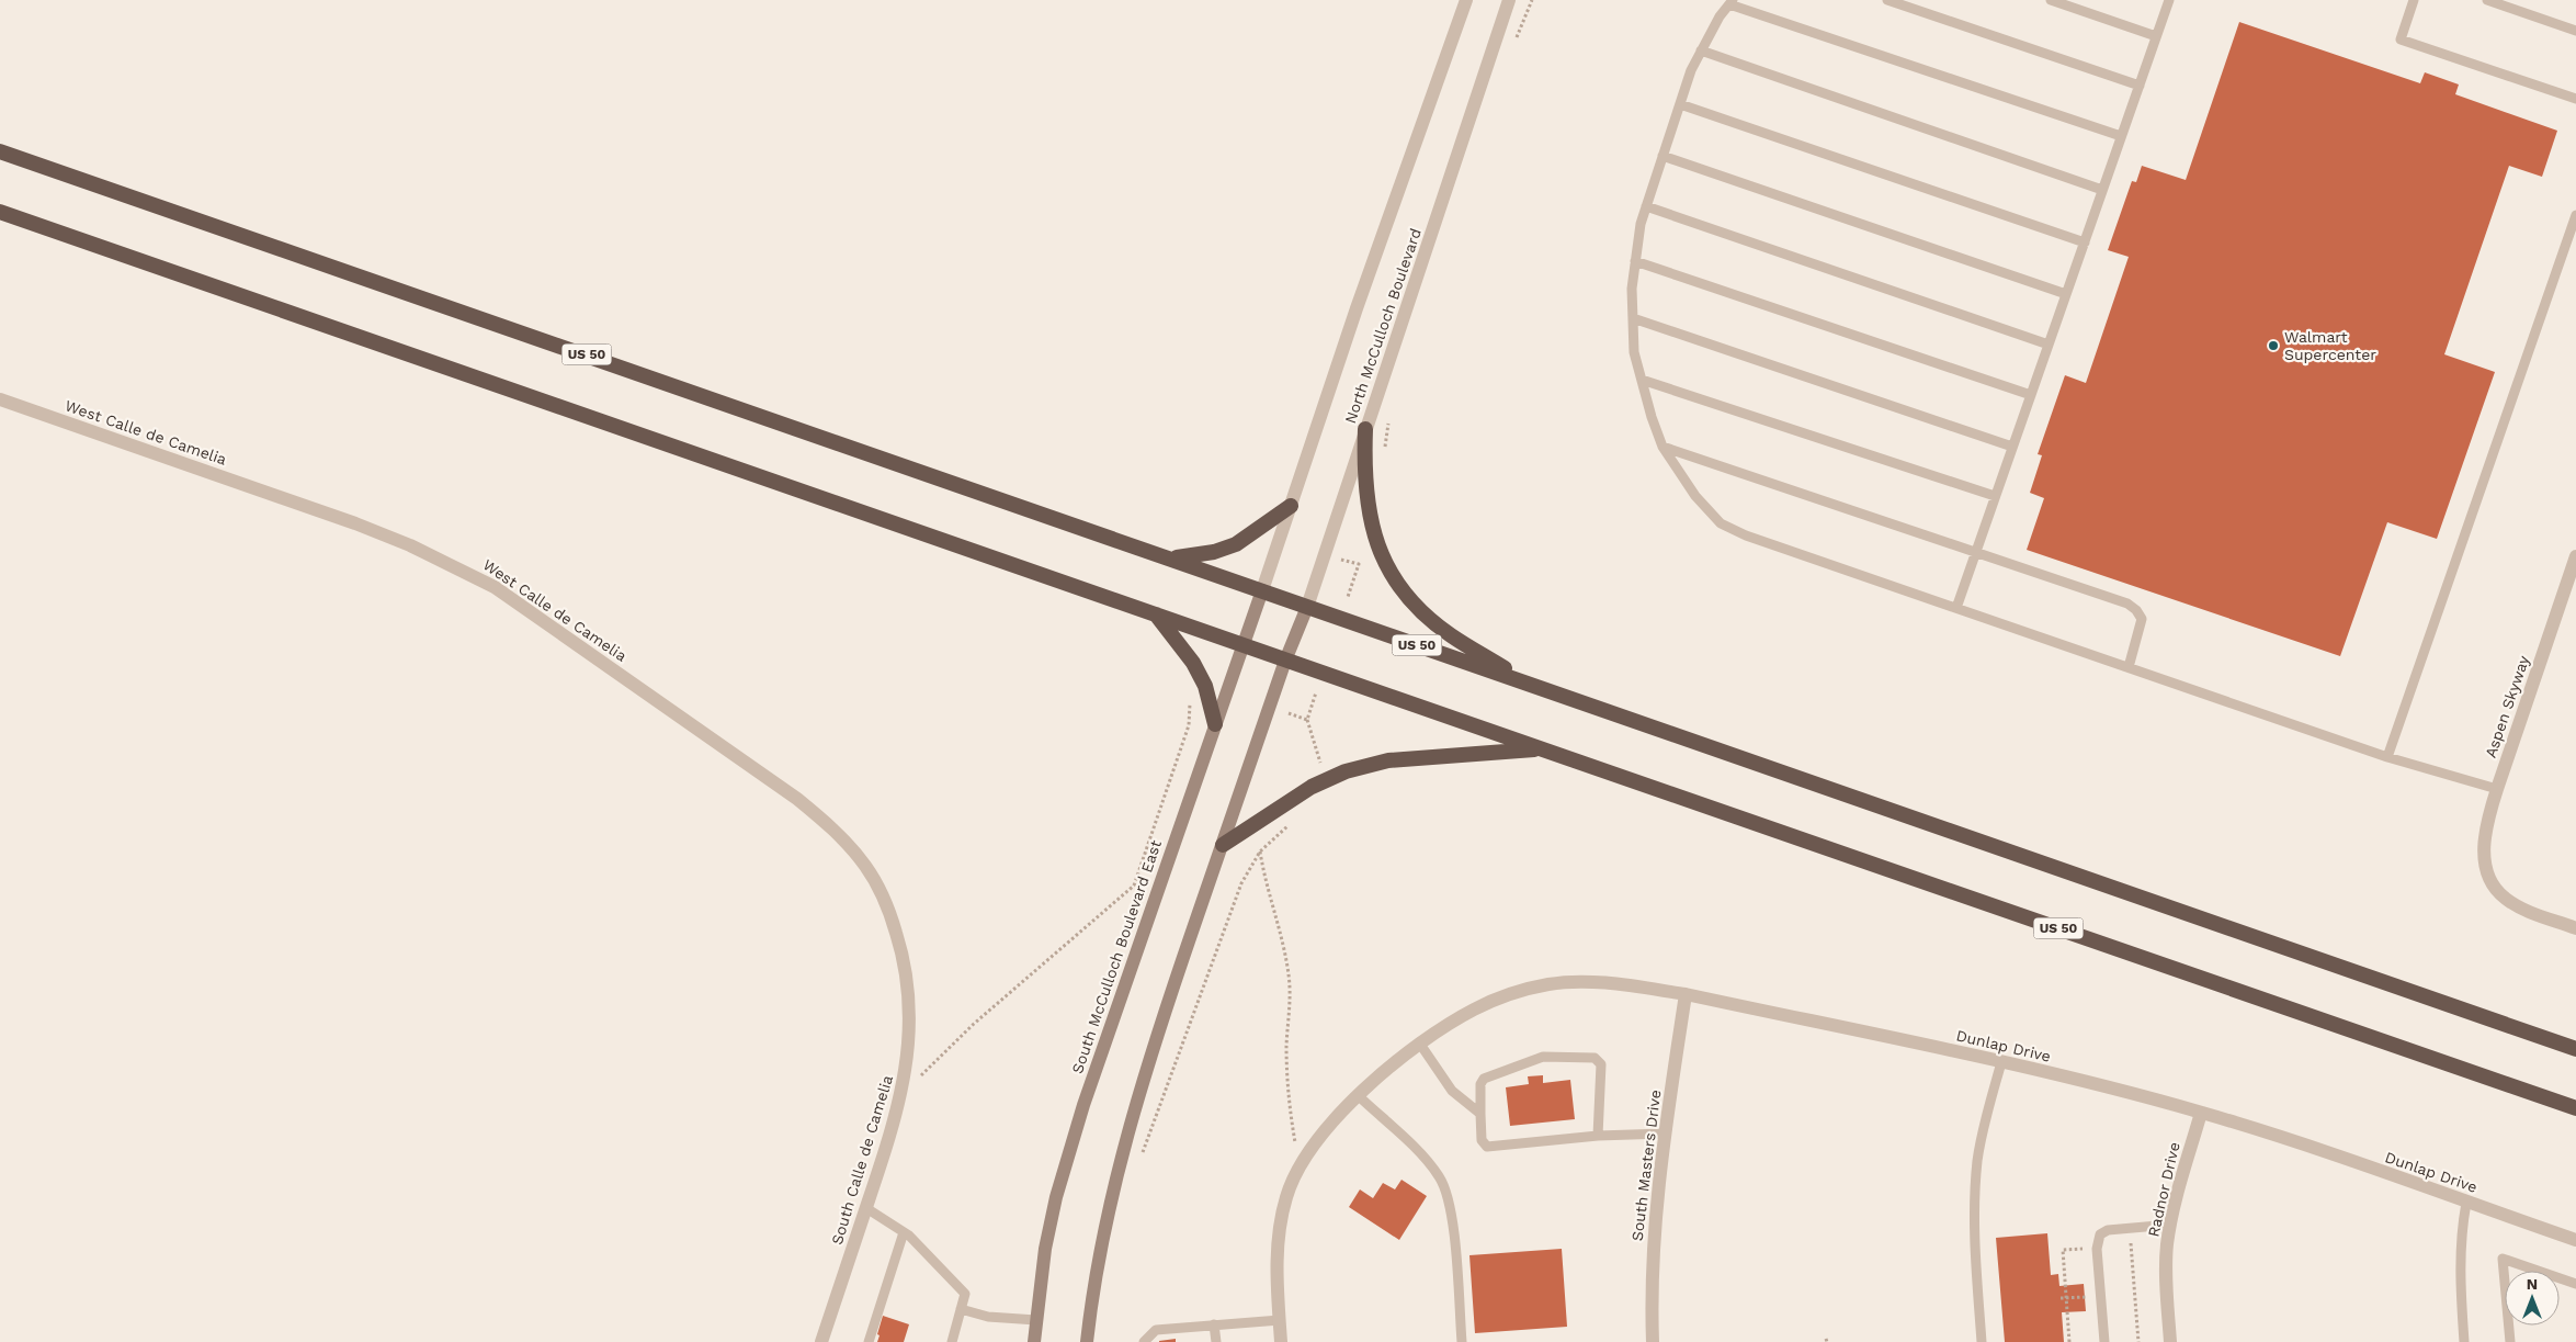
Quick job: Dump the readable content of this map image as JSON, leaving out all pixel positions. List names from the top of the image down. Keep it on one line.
{"streets":{"highway":["US 50"],"main road":["North McCulloch Boulevard","South McCulloch Boulevard East"],"street":["West Calle de Camelia","Aspen Skyway","Dunlap Drive","South Calle de Camelia","South Masters Drive","Radnor Drive"]},"crossings":[["North McCulloch Boulevard","US 50"],["North McCulloch Boulevard","South McCulloch Boulevard East"],["US 50","South McCulloch Boulevard East"],["West Calle de Camelia","South Calle de Camelia"],["Dunlap Drive","South Masters Drive"],["Dunlap Drive","Radnor Drive"]],"places":["Walmart Supercenter"],"north":"top"}
